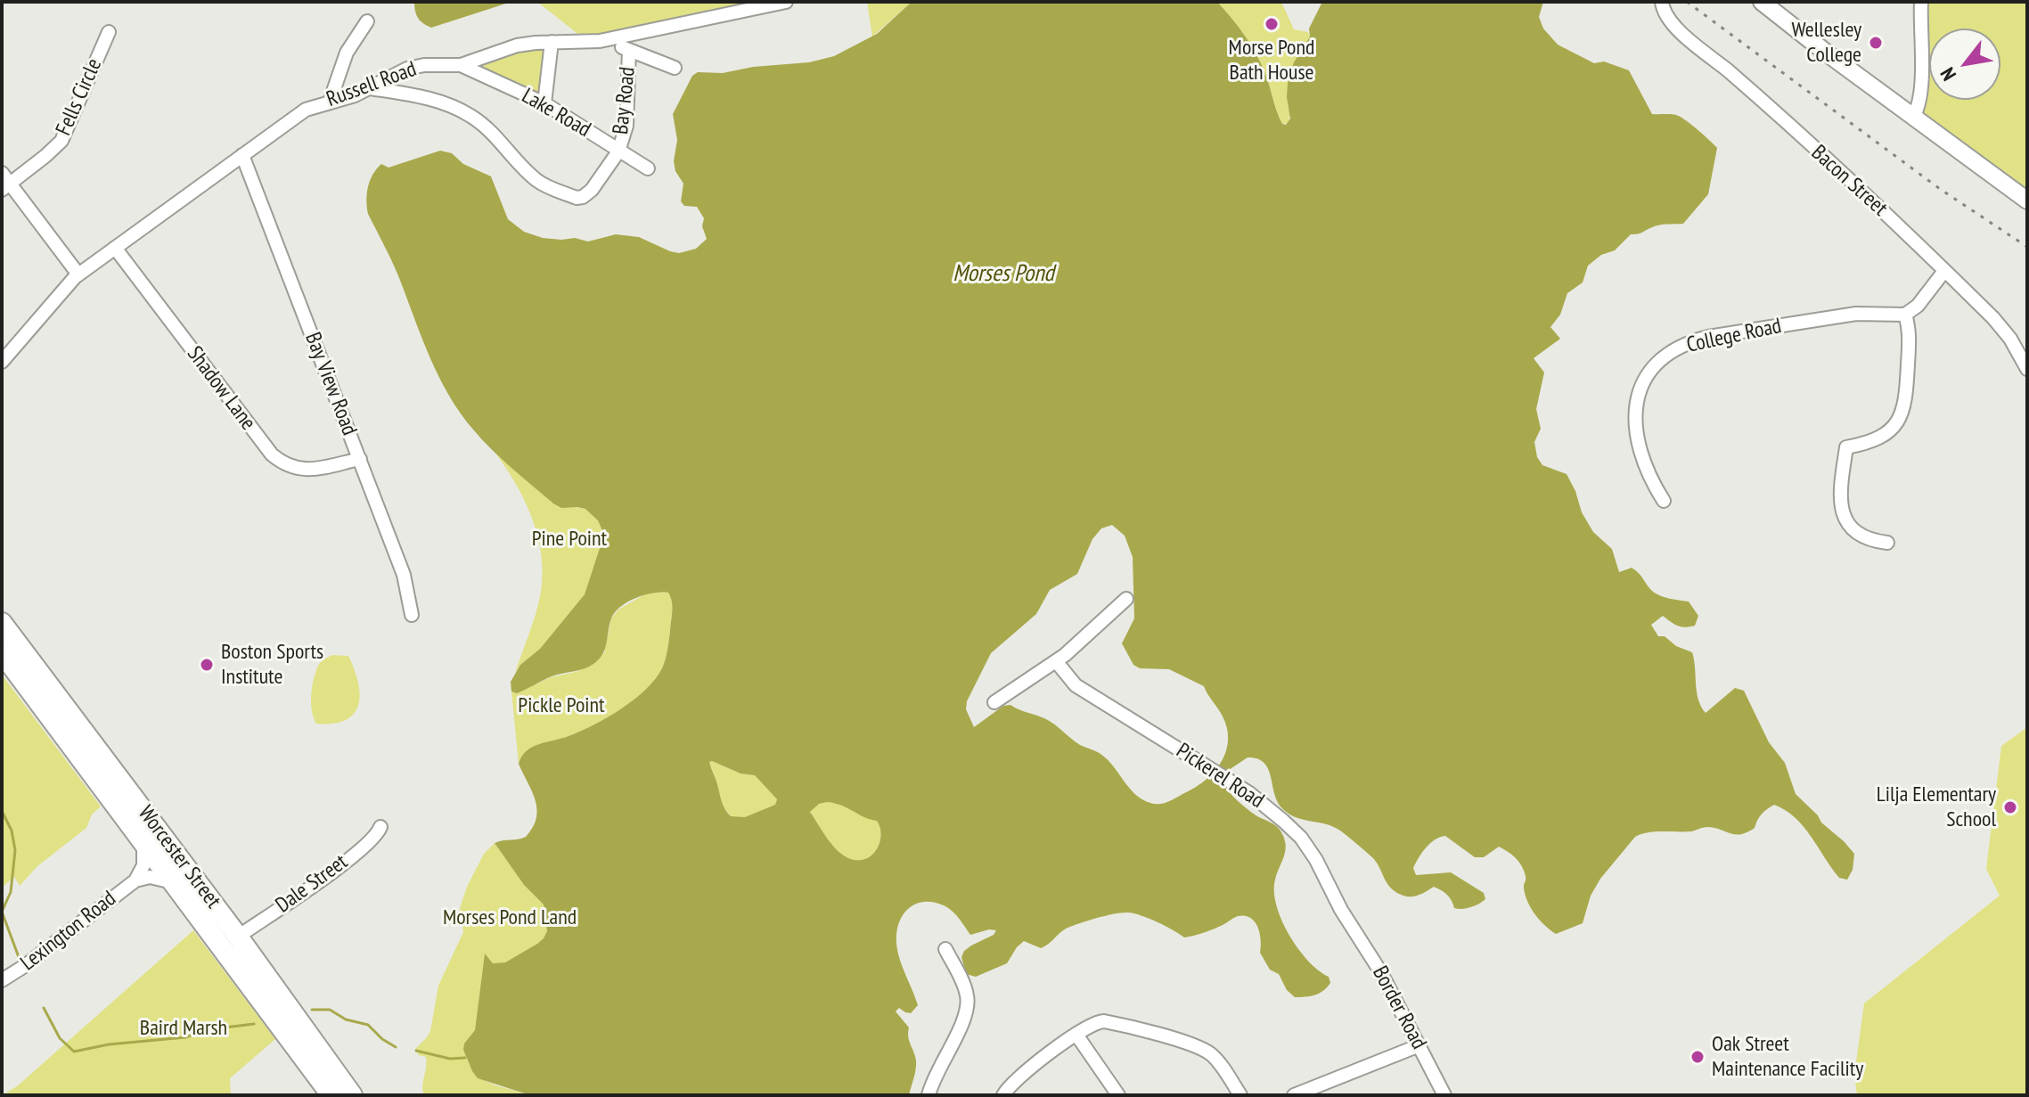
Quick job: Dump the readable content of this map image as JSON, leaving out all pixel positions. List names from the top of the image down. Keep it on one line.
{"streets":{"highway":["Worcester Street"],"street":["Russell Road","Fells Circle","Bay Road","Lake Road","Bacon Street","College Road","Bay View Road","Shadow Lane","Pickerel Road","Dale Street","Lexington Road","Border Road"]},"crossings":[["Russell Road","Lake Road"],["Russell Road","Bay View Road"],["Russell Road","Shadow Lane"],["Bay Road","Lake Road"],["Bay View Road","Shadow Lane"],["Pickerel Road","Border Road"],["Worcester Street","Dale Street"],["Worcester Street","Lexington Road"]],"water":["Morses Pond"],"parks":["Pine Point","Pickle Point","Morses Pond Land","Baird Marsh"],"places":["Morse Pond Bath House","Wellesley College","Boston Sports Institute","Lilja Elementary School","Oak Street Maintenance Facility"],"north":"bottom left"}
